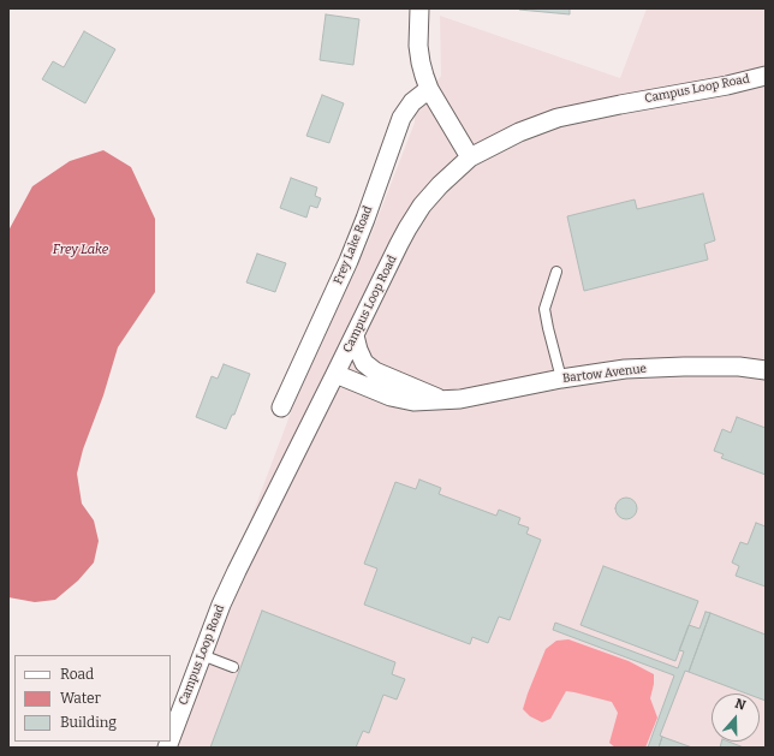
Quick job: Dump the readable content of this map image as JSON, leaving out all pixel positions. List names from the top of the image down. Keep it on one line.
{"streets":{"street":["Campus Loop Road","Frey Lake Road","Bartow Avenue"]},"crossings":[["Campus Loop Road","Bartow Avenue"]],"water":["Frey Lake"],"legend":["Road","Water","Building"],"north":"top"}
